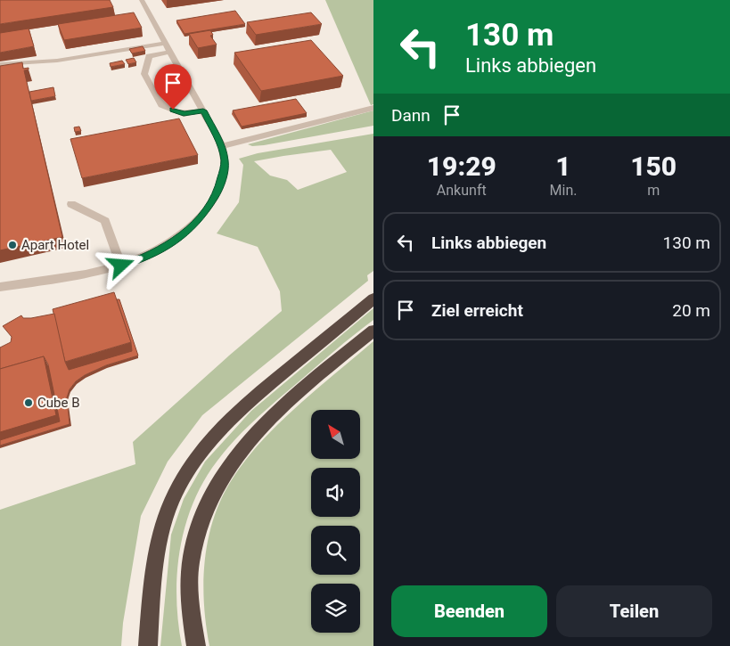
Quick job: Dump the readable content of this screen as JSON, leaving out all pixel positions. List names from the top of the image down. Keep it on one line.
{"places":["Apart Hotel","Cube B"],"north":"top left","page":{"turn":["130 m","Links abbiegen"],"then":"Dann","eta":["19:29","Ankunft","1","Min.","150","m"],"list":[{"name":"Links abbiegen","value":"130 m"},{"name":"Ziel erreicht","value":"20 m"}],"buttons":["Beenden","Teilen"]}}
